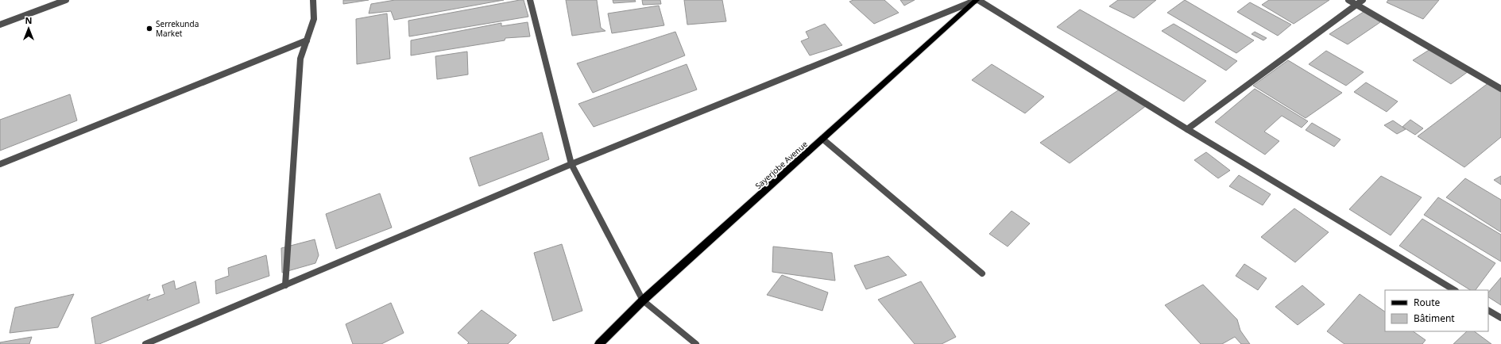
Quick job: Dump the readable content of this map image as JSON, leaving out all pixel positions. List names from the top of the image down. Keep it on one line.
{"streets":{"main road":["Sayerjobe Avenue"]},"places":["Serrekunda Market"],"legend":["Route","Bâtiment"],"north":"top"}
